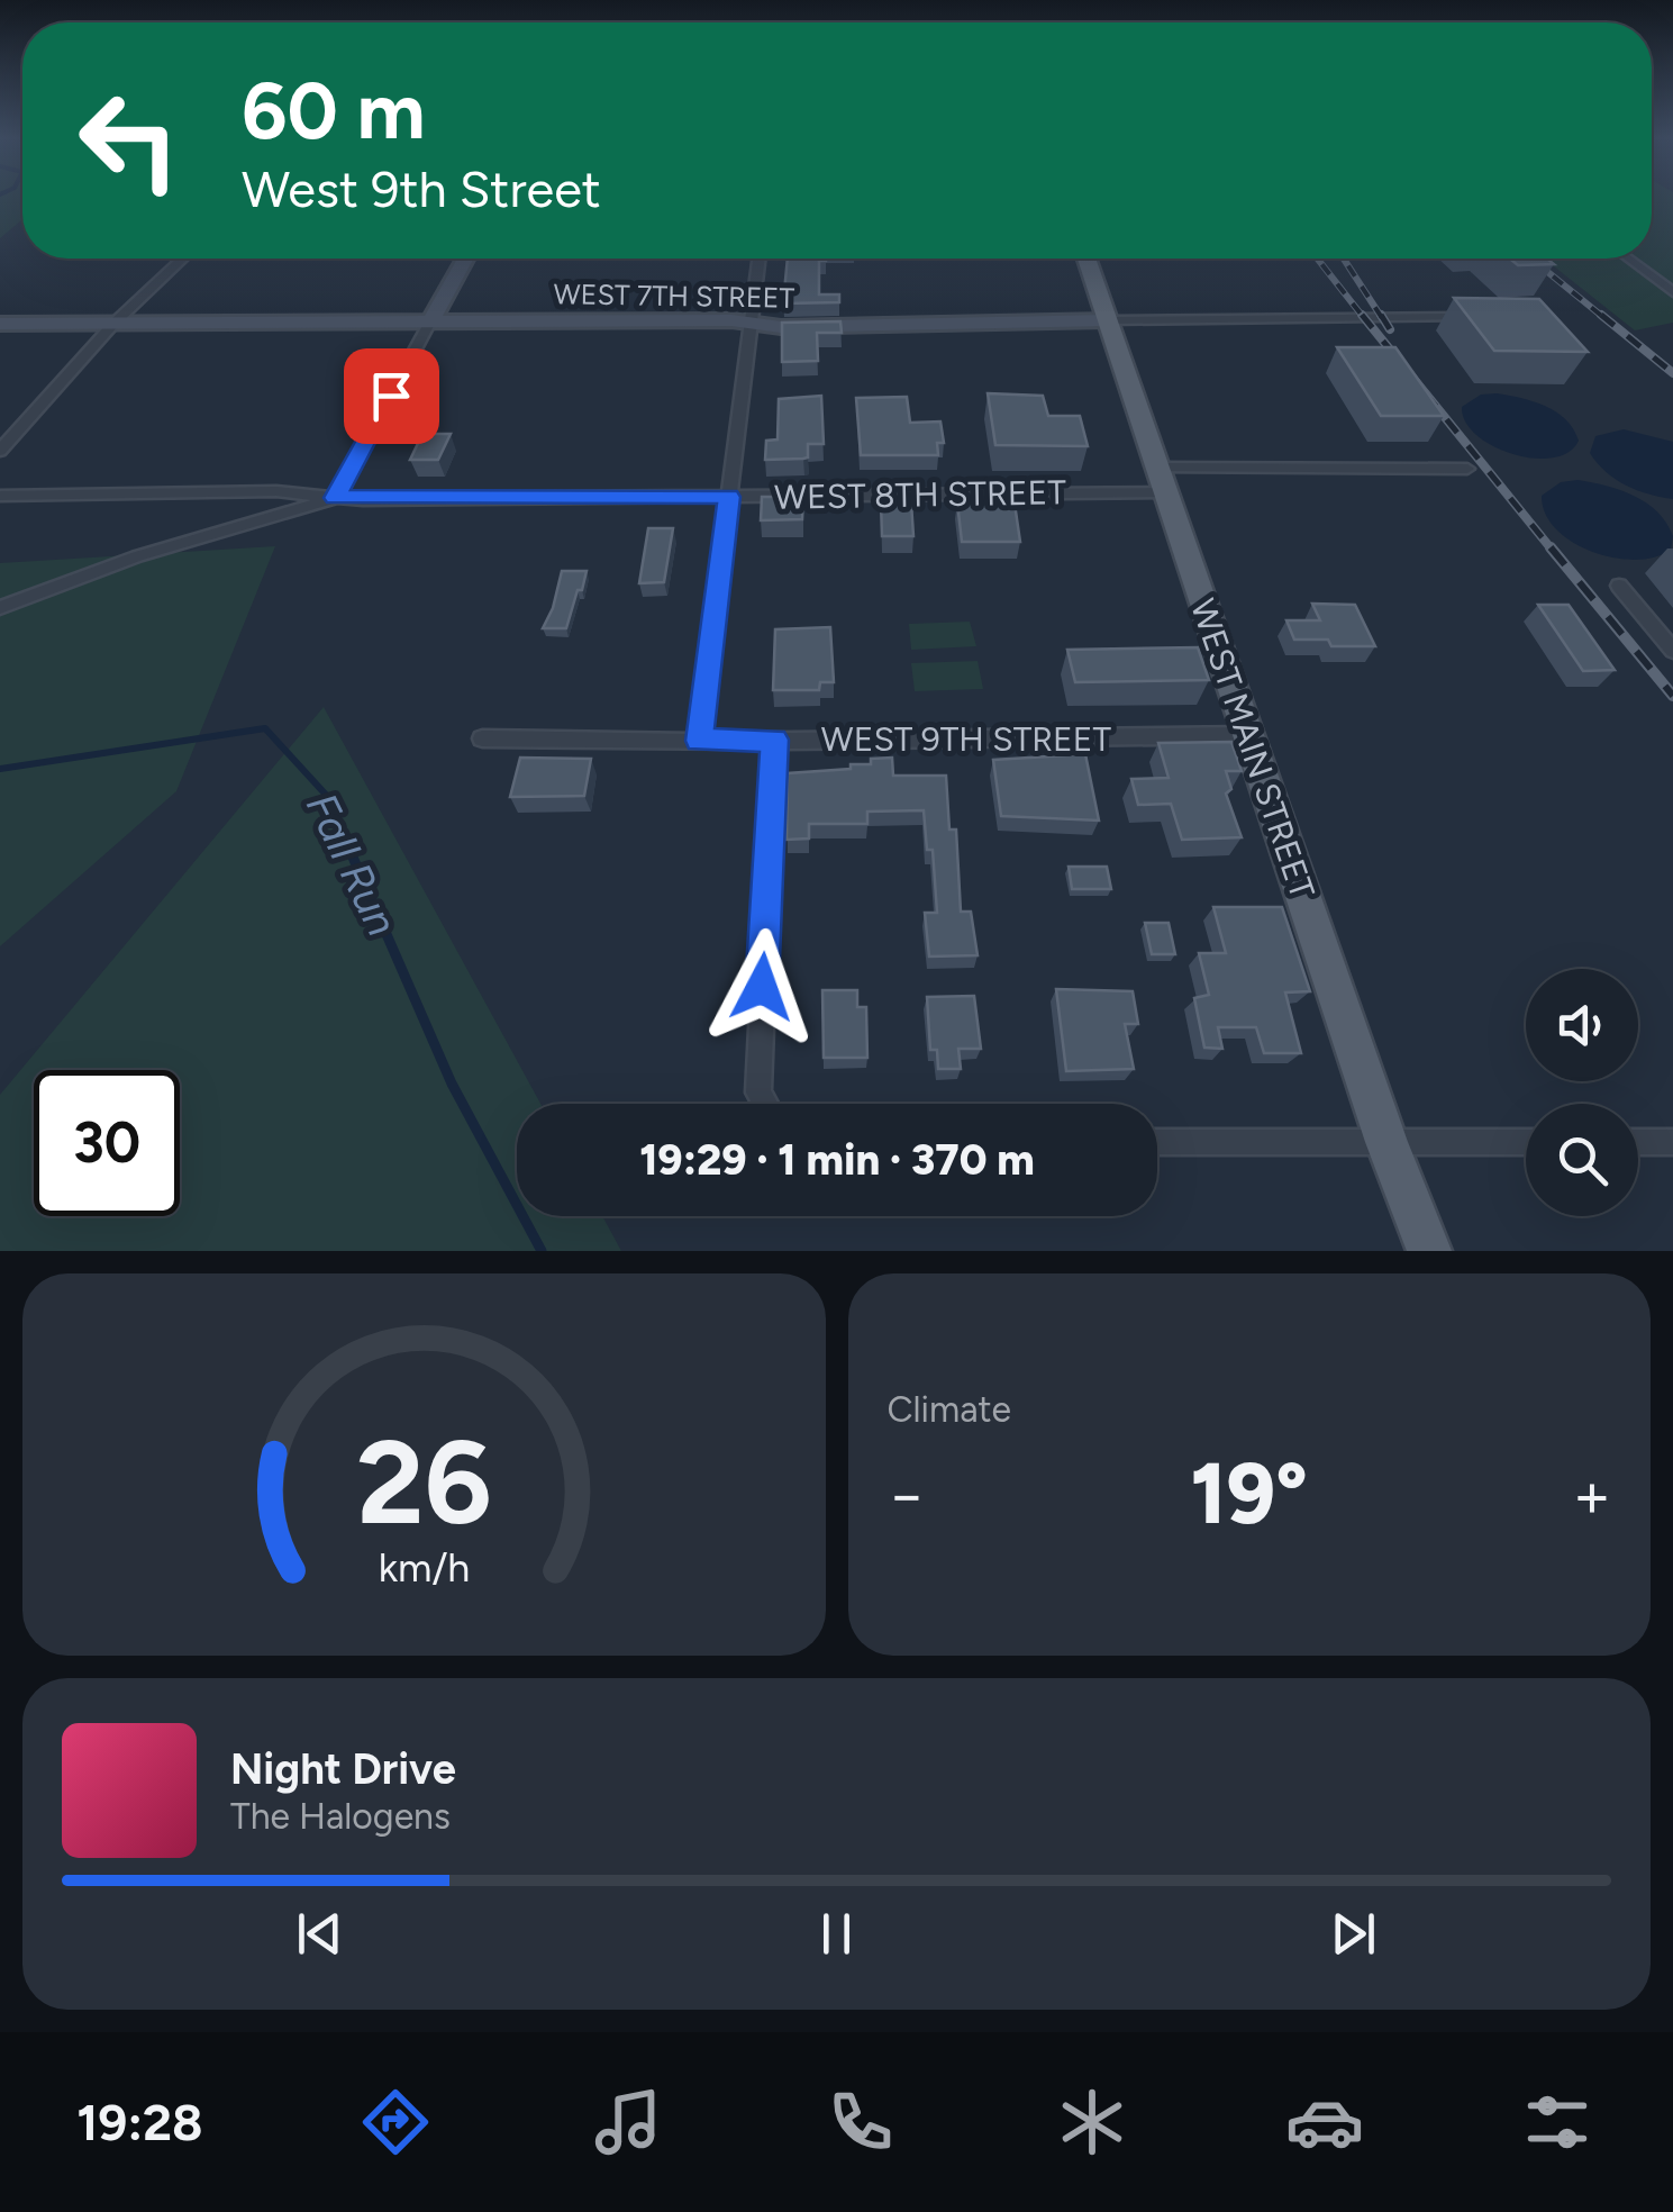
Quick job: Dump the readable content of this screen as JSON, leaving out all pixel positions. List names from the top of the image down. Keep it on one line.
{"streets":{"main road":["WEST MAIN STREET"],"street":["WEST 7TH STREET","WEST 8TH STREET","WEST 9TH STREET"]},"crossings":[["WEST 7TH STREET","WEST MAIN STREET"],["WEST 8TH STREET","WEST MAIN STREET"],["WEST 9TH STREET","WEST MAIN STREET"]],"water":["Fall Run"],"page":{"turn":["60 m","West 9th Street"],"limit":"30","trip":"19:29 · 1 min · 370 m","tile":"Climate","heat":["−","19°","+"],"song":["Night Drive","The Halogens"],"tabs":"19:28","gauge":["26","km/h"]}}
